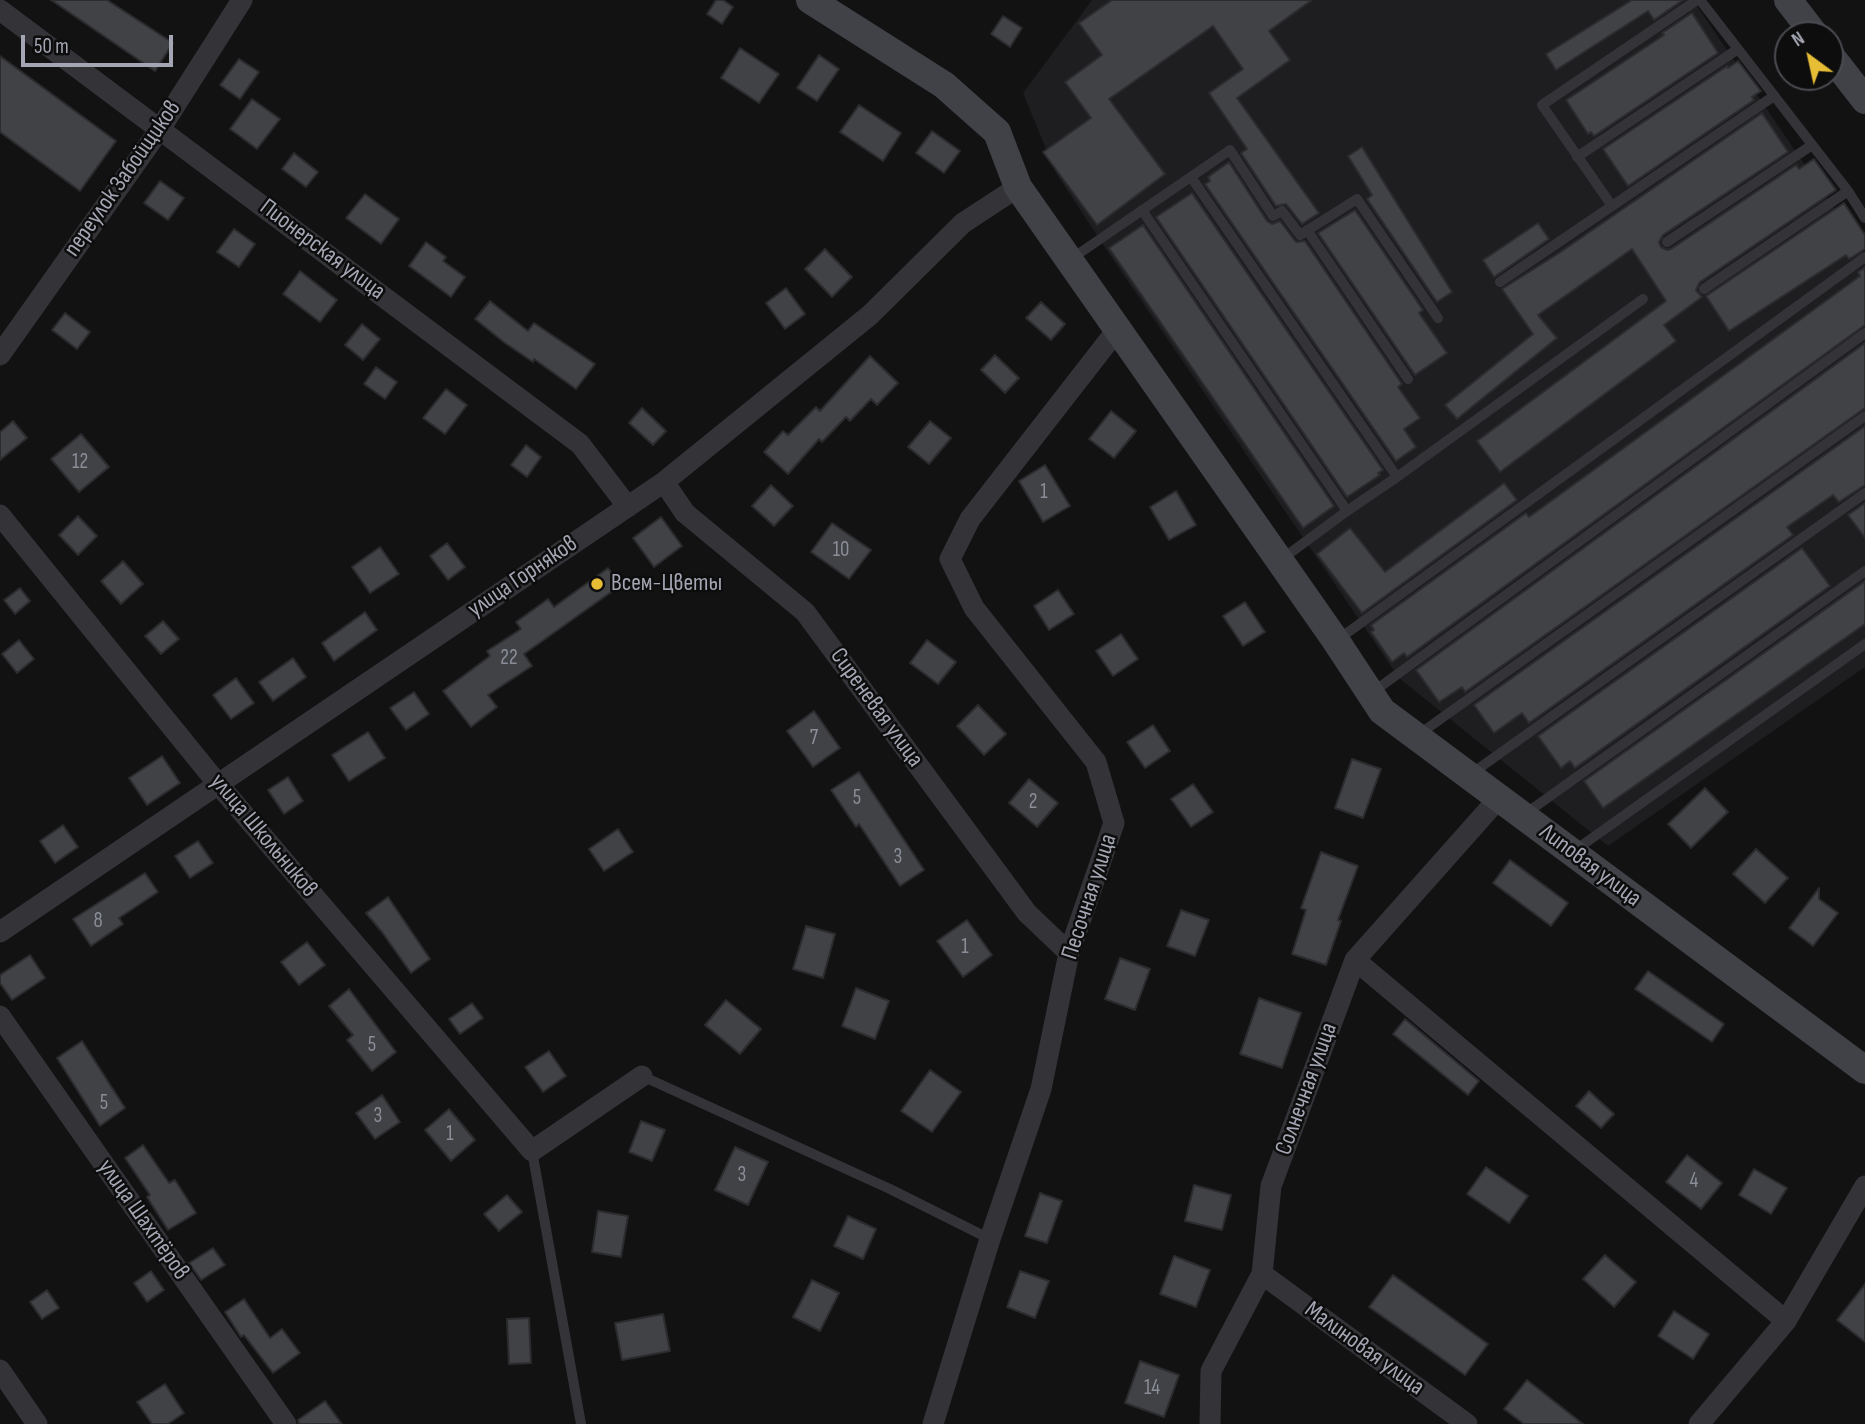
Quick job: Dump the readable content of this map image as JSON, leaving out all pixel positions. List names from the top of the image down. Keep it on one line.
{"streets":{"main road":["Липовая улица"],"street":["переулок Забойщиков","Пионерская улица","улица Горняков","Сиреневая улица","улица Школьников","Песочная улица","Солнечная улица","улица Шахтёров","Малиновая улица"]},"crossings":[["переулок Забойщиков","Пионерская улица"],["Пионерская улица","улица Горняков"],["улица Горняков","Сиреневая улица"],["улица Горняков","улица Школьников"],["улица Горняков","Липовая улица"],["Сиреневая улица","Песочная улица"],["Липовая улица","Песочная улица"],["Липовая улица","Солнечная улица"],["Солнечная улица","Малиновая улица"]],"places":["Всем-Цветы"],"house_numbers":["12","1","10","22","7","5","2","3","8","1","5","5","3","1","3","4","14"],"scale_bar":"50 m","north":"top left"}
